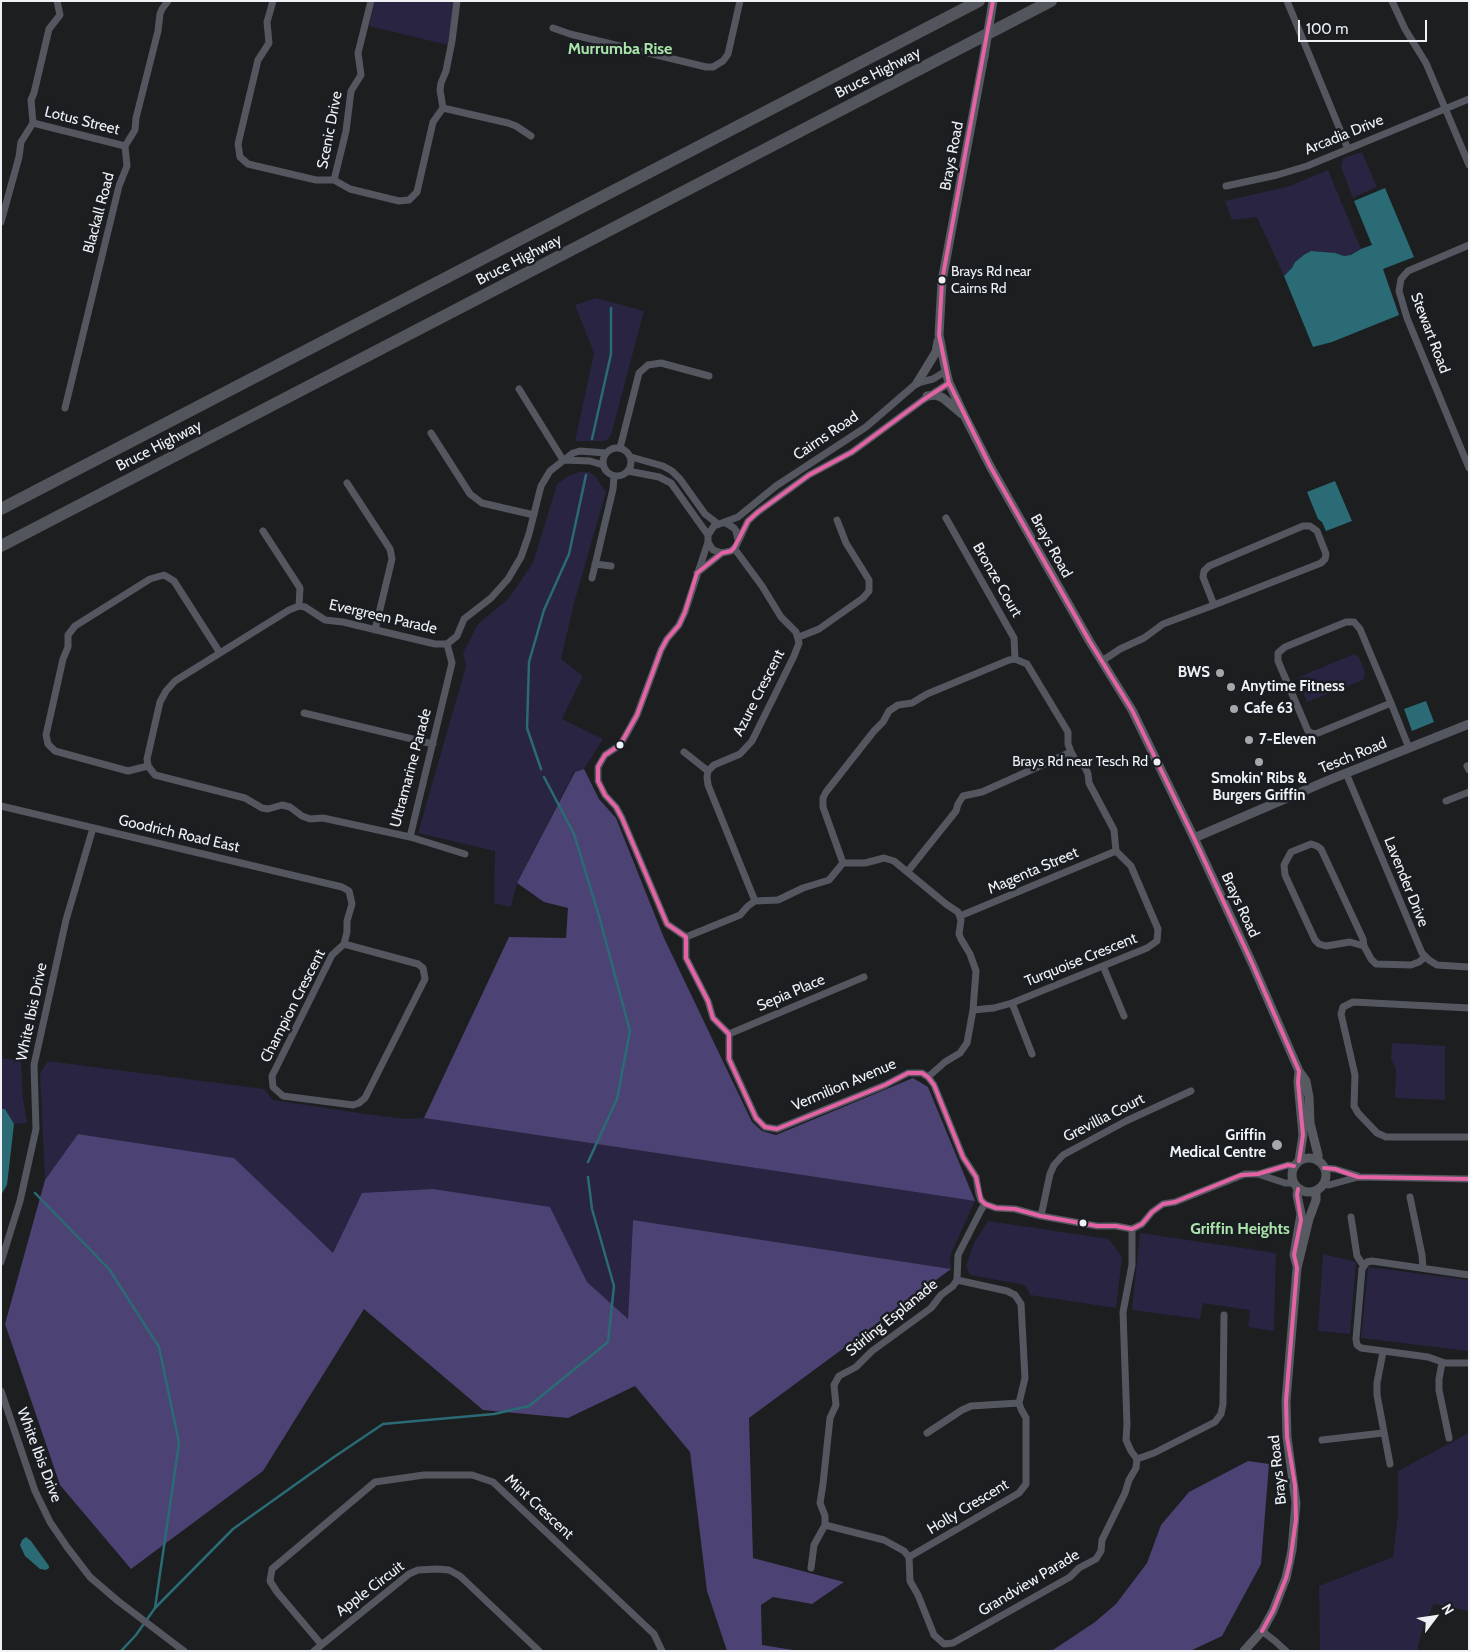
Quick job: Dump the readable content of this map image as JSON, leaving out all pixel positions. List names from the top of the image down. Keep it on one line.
{"streets":{"highway":["Bruce Highway"],"main road":["Brays Road"],"street":["Lotus Street","Scenic Drive","Arcadia Drive","Blackall Road","Stewart Road","Cairns Road","Bronze Court","Evergreen Parade","Azure Crescent","Tesch Road","Ultramarine Parade","Goodrich Road East","Magenta Street","Lavender Drive","Turquoise Crescent","Sepia Place","Champion Crescent","White Ibis Drive","Vermilion Avenue","Grevillia Court","Stirling Esplanade","Mint Crescent","Holly Crescent","Grandview Parade","Apple Circuit"]},"crossings":[["Lotus Street","Blackall Road"],["Brays Road","Cairns Road"],["Brays Road","Tesch Road"],["Cairns Road","Azure Crescent"],["Evergreen Parade","Ultramarine Parade"],["Tesch Road","Lavender Drive"],["Goodrich Road East","Champion Crescent"],["Goodrich Road East","White Ibis Drive"],["Magenta Street","Turquoise Crescent"],["Sepia Place","Vermilion Avenue"],["Stirling Esplanade","Holly Crescent"],["Mint Crescent","Apple Circuit"],["Holly Crescent","Grandview Parade"]],"districts":["Murrumba Rise","Griffin Heights"],"places":["Brays Rd near Cairns Rd","BWS","Anytime Fitness","Cafe 63","7-Eleven","Brays Rd near Tesch Rd","Smokin' Ribs & Burgers Griffin","Griffin Medical Centre"],"scale_bar":"100 m","north":"top right"}
